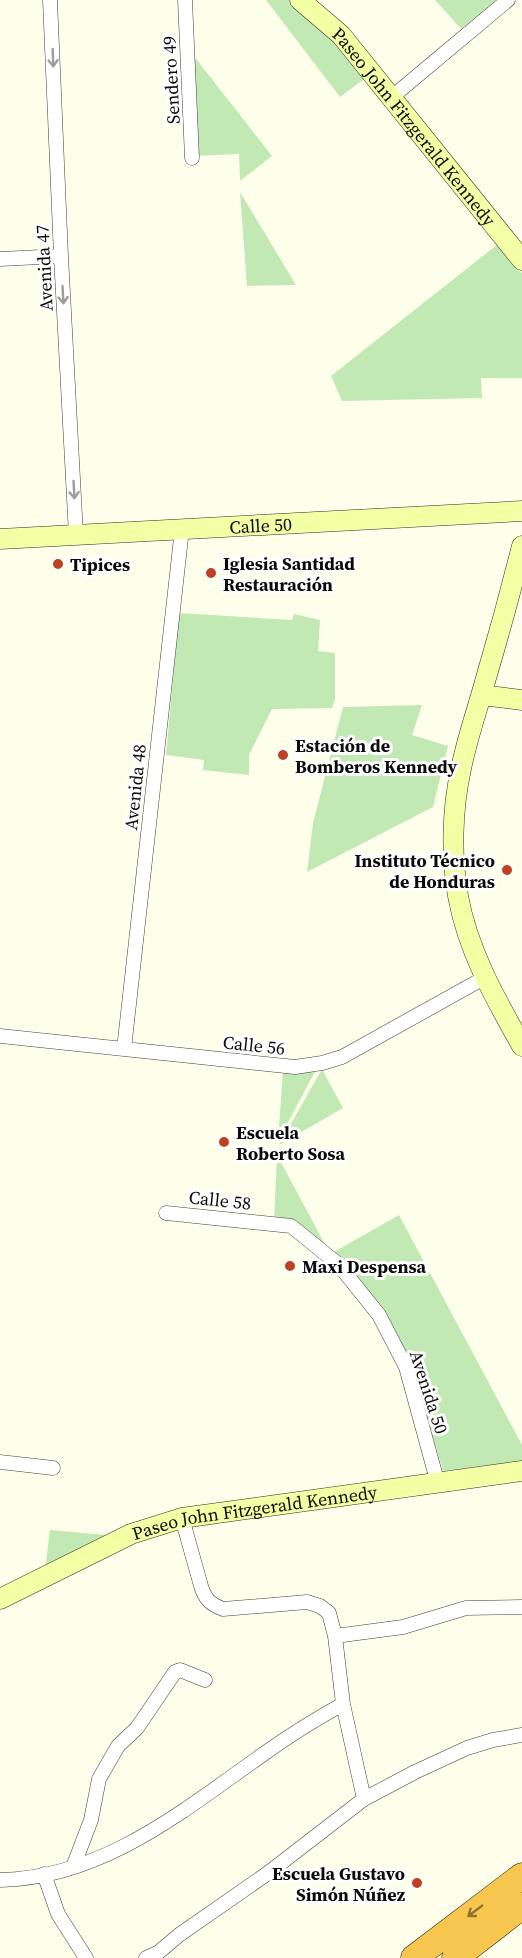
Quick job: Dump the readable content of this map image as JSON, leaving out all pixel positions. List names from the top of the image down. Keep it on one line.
{"streets":{"street":["Sendero 49","Paseo John Fitzgerald Kennedy","Avenida 47","Calle 50","Avenida 48","Calle 56","Calle 58","Avenida 50"]},"crossings":[["Paseo John Fitzgerald Kennedy","Avenida 50"],["Avenida 47","Calle 50"],["Calle 50","Avenida 48"],["Avenida 48","Calle 56"],["Calle 58","Avenida 50"]],"one_way":["Avenida 47"],"places":["Tipices","Iglesia Santidad Restauración","Estación de Bomberos Kennedy","Instituto Técnico de Honduras","Escuela Roberto Sosa","Maxi Despensa","Escuela Gustavo Simón Núñez"]}
